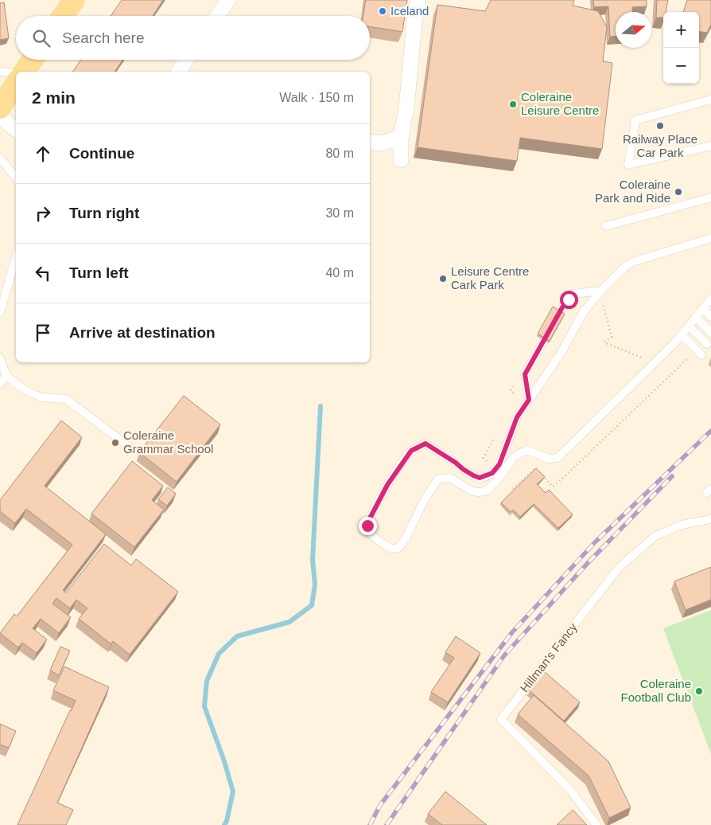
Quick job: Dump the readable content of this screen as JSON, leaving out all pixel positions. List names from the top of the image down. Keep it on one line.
{"streets":{"lane":["Hillman's Fancy"]},"places":["Iceland","Coleraine Leisure Centre","Railway Place Car Park","Coleraine Park and Ride","Leisure Centre Cark Park","Coleraine Grammar School","Coleraine Football Club"],"north":"right","page":{"map_buttons":["+","−"],"search":"Search here","heading":["2 min","Walk · 150 m"],"list":[["Continue","80 m"],["Turn right","30 m"],["Turn left","40 m"],"Arrive at destination"]}}
